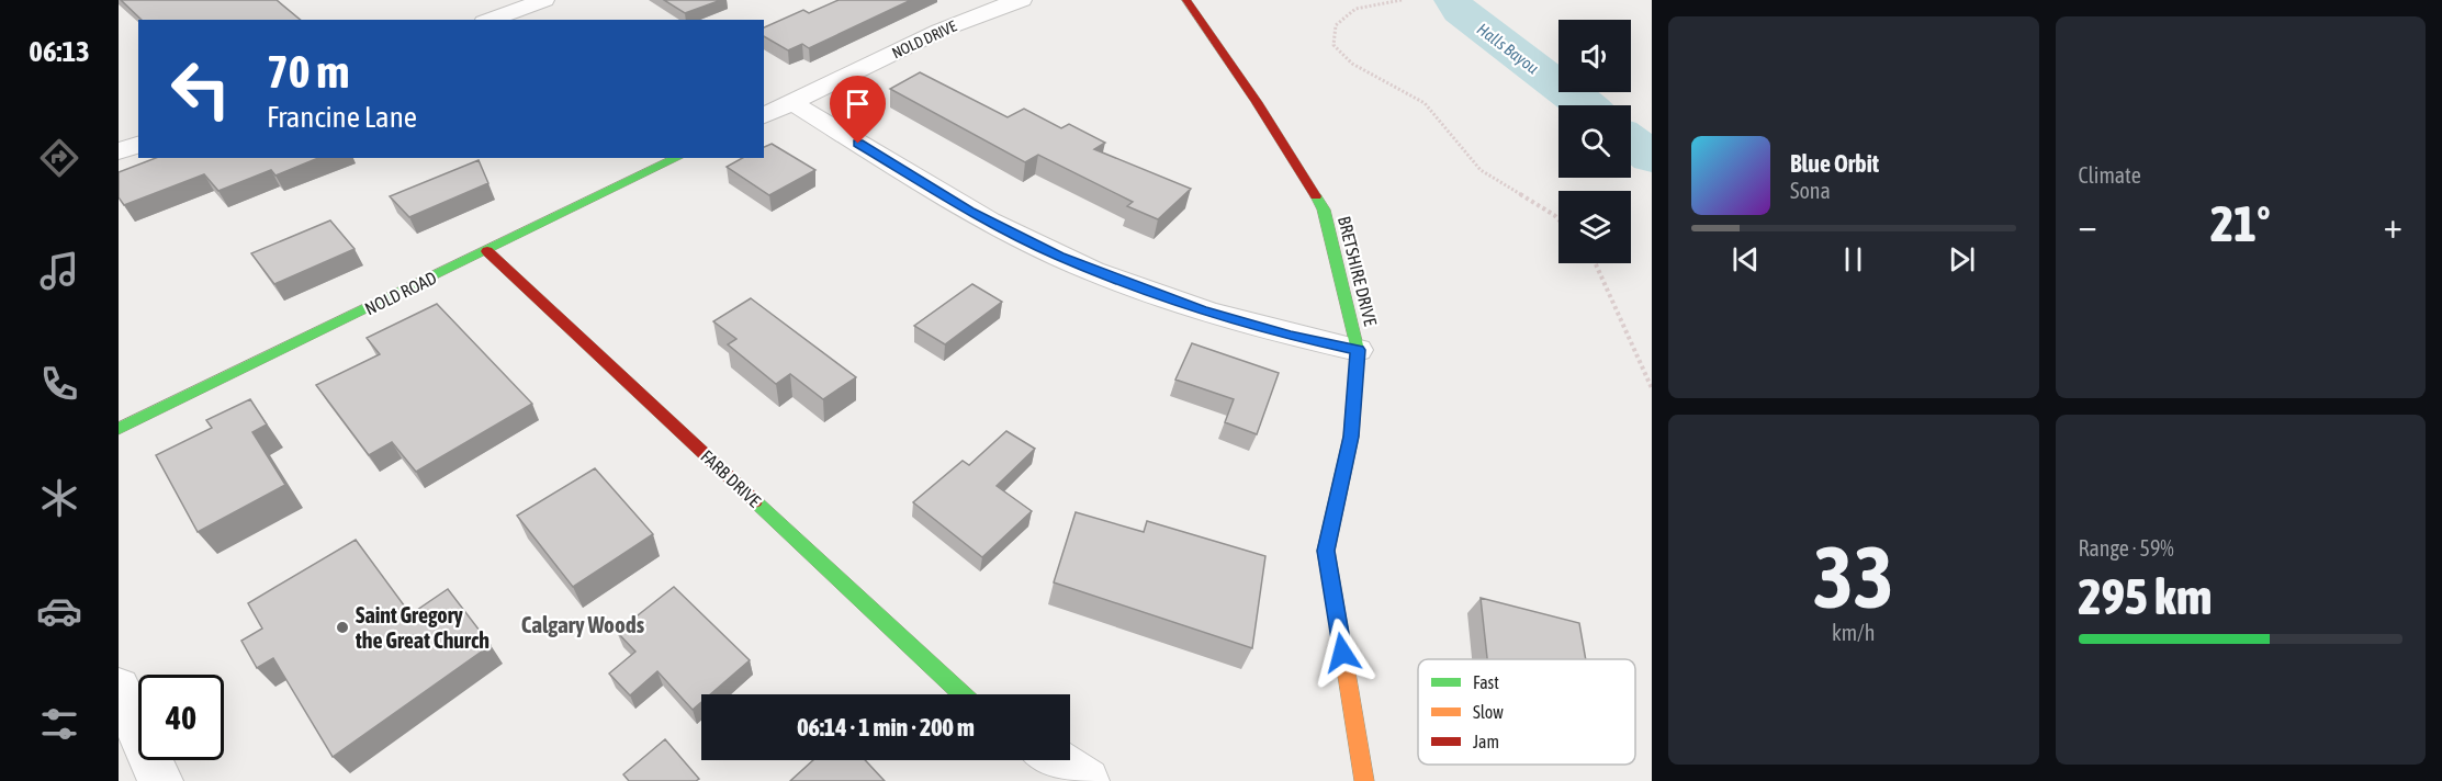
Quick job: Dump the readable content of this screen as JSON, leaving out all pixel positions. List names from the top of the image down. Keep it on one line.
{"streets":{"street":["NOLD DRIVE","BRETSHIRE DRIVE","NOLD ROAD","FARB DRIVE"]},"crossings":[["NOLD ROAD","FARB DRIVE"]],"districts":["Calgary Woods"],"water":["Halls Bayou"],"places":["Saint Gregory the Great Church"],"legend":["Fast","Slow","Jam"],"page":{"tabs":"06:13","tile":["Climate",["33","km/h"],["Range · 59%","295 km"]],"turn":["70 m","Francine Lane"],"song":["Blue Orbit","Sona"],"heat":["−","21°","+"],"limit":"40","trip":"06:14 · 1 min · 200 m"}}
